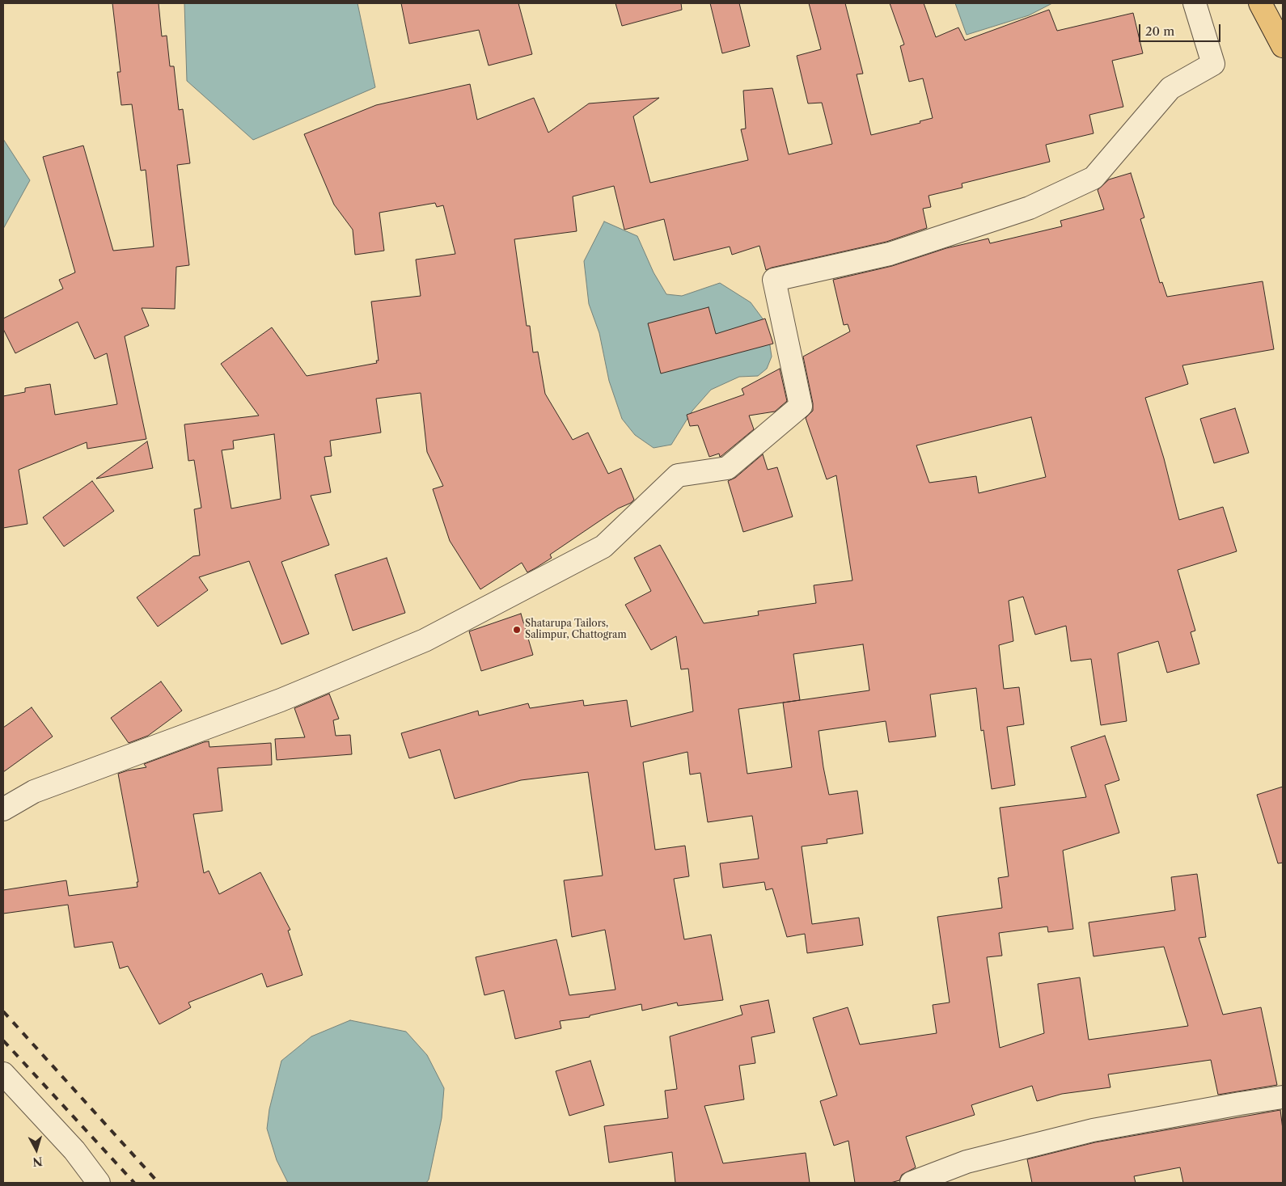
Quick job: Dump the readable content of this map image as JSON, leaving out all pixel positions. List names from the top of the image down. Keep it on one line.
{"places":["Shatarupa Tailors, Salimpur, Chattogram"],"scale_bar":"20 m","north":"bottom"}
